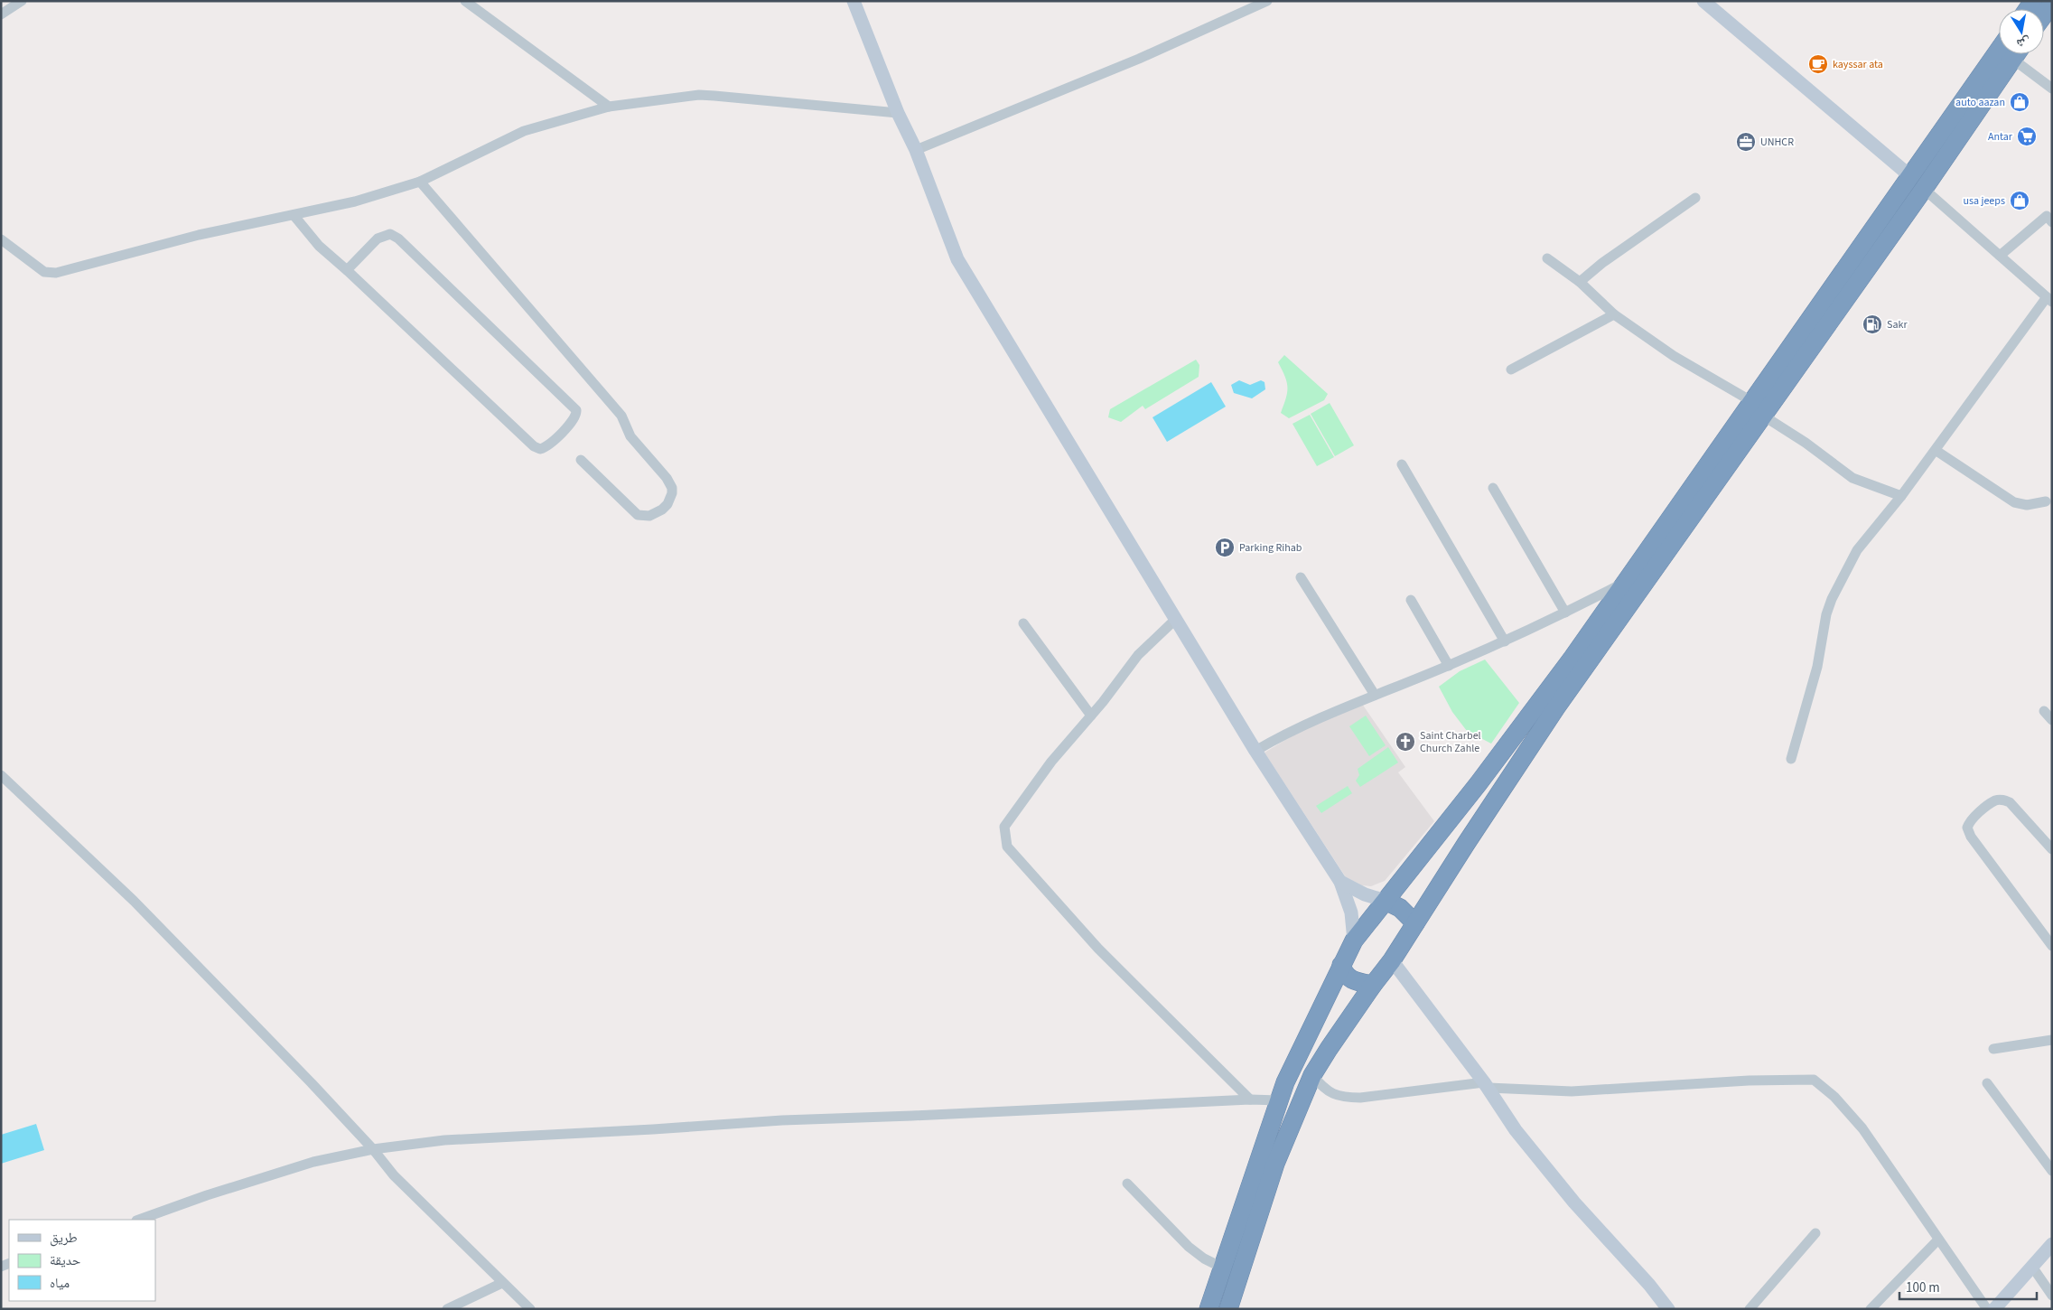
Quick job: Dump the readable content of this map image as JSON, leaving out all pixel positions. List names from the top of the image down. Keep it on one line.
{"places":{"cafe":["kayssar ata"],"shop":["auto aazan","usa jeeps"],"supermarket":["Antar"],"office":["UNHCR"],"fuel station":["Sakr"],"parking":["Parking Rihab"],"church":["Saint Charbel Church Zahle"]},"legend":["طريق","حديقة","مياه"],"scale_bar":"100 m","north":"bottom"}
